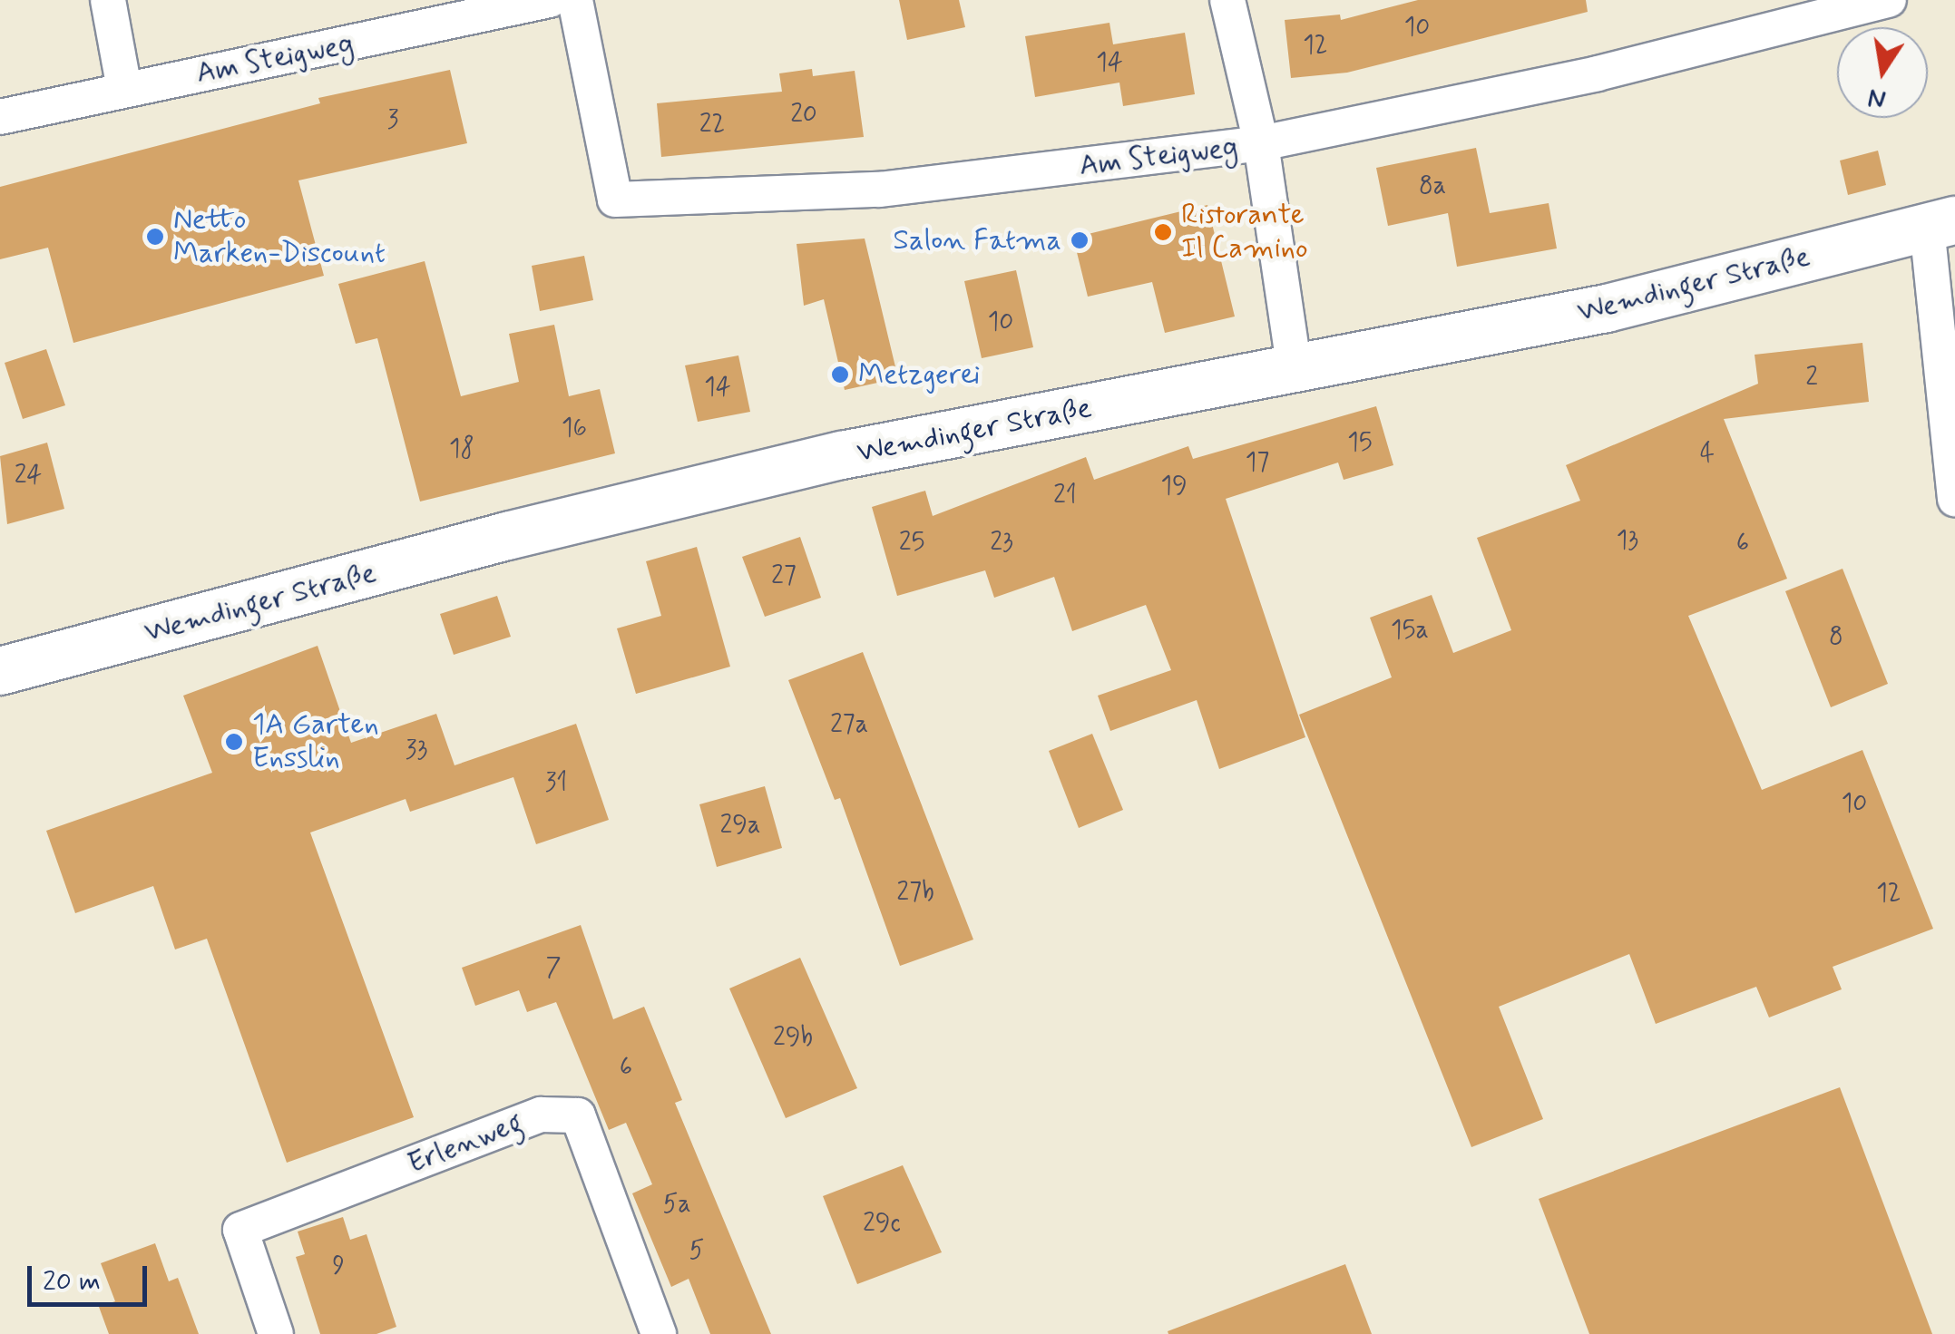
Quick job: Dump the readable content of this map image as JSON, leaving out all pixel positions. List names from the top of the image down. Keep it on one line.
{"streets":{"main road":["Wemdinger Straße"],"street":["Am Steigweg","Erlenweg"]},"places":["Ristorante Il Camino","Netto Marken-Discount","Salon Fatma","Metzgerei","1A Garten Ensslin"],"house_numbers":["10","12","14","20","3","22","8a","10","2","14","16","15","18","4","17","24","19","21","13","25","23","6","27","15a","8","27a","33","31","10","29a","27b","12","7","29b","6","5a","29c","5","9"],"scale_bar":"20 m","north":"bottom"}
